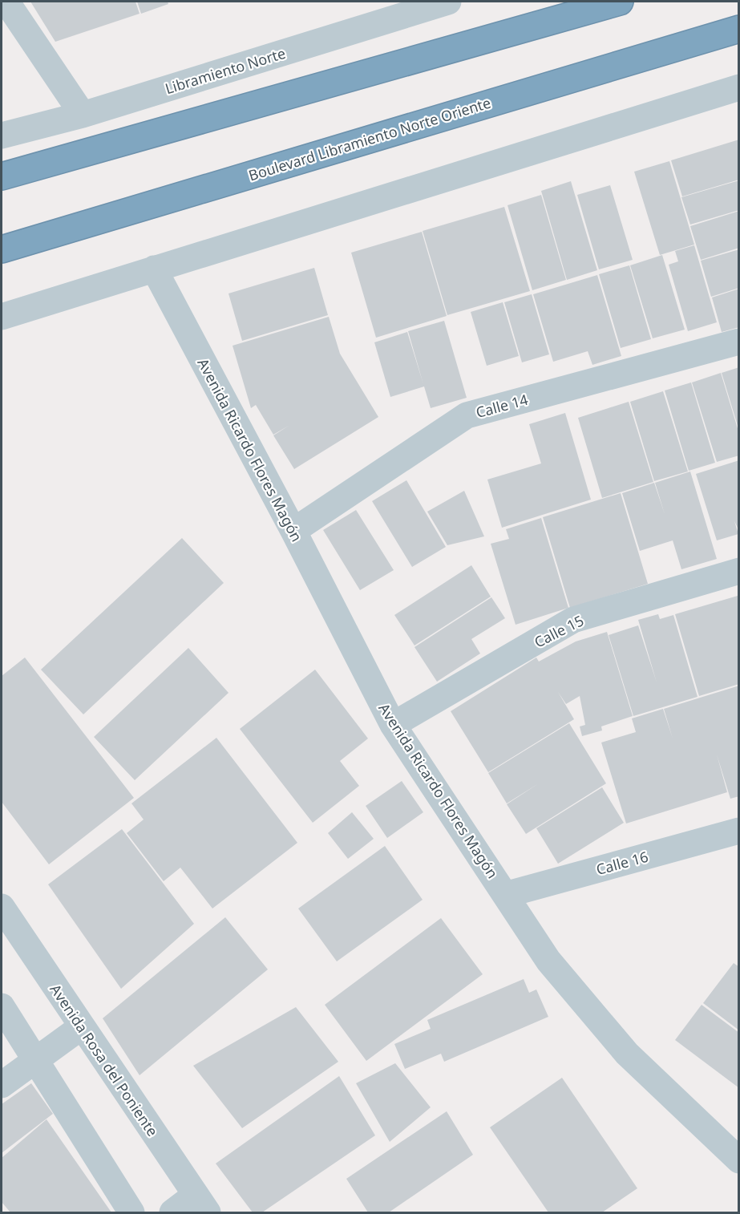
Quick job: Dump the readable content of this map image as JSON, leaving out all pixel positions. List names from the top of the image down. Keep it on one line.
{"streets":{"highway":["Boulevard Libramiento Norte Oriente"],"street":["Libramiento Norte","Calle 14","Avenida Ricardo Flores Magón","Calle 15","Calle 16","Avenida Rosa del Poniente"]},"crossings":[["Calle 14","Avenida Ricardo Flores Magón"],["Avenida Ricardo Flores Magón","Calle 15"],["Avenida Ricardo Flores Magón","Calle 16"]]}
